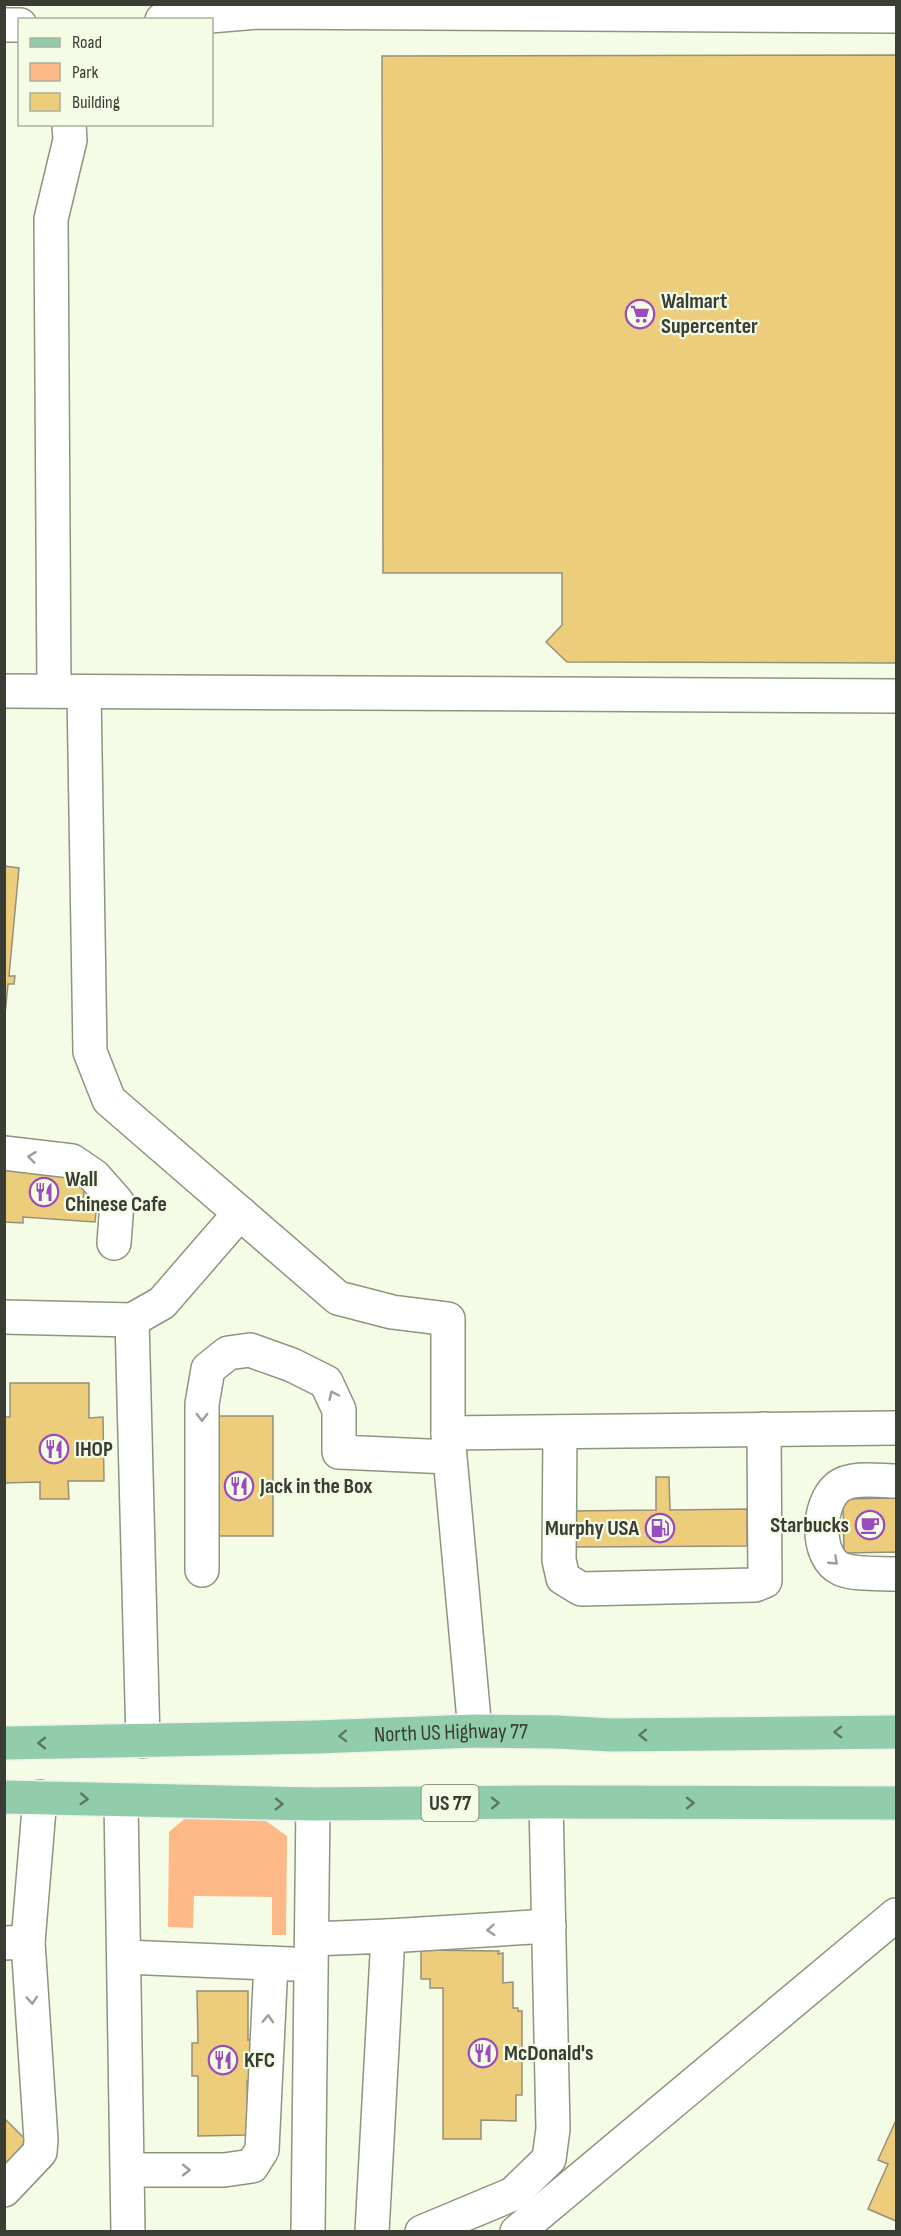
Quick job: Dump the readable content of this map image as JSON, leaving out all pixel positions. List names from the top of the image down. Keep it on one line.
{"streets":{"main road":["North US Highway 77","US 77"]},"places":{"supermarket":["Walmart Supercenter"],"restaurant":["Wall Chinese Cafe","IHOP","Jack in the Box","McDonald's","KFC"],"cafe":["Starbucks"],"fuel station":["Murphy USA"]},"legend":["Road","Park","Building"]}
